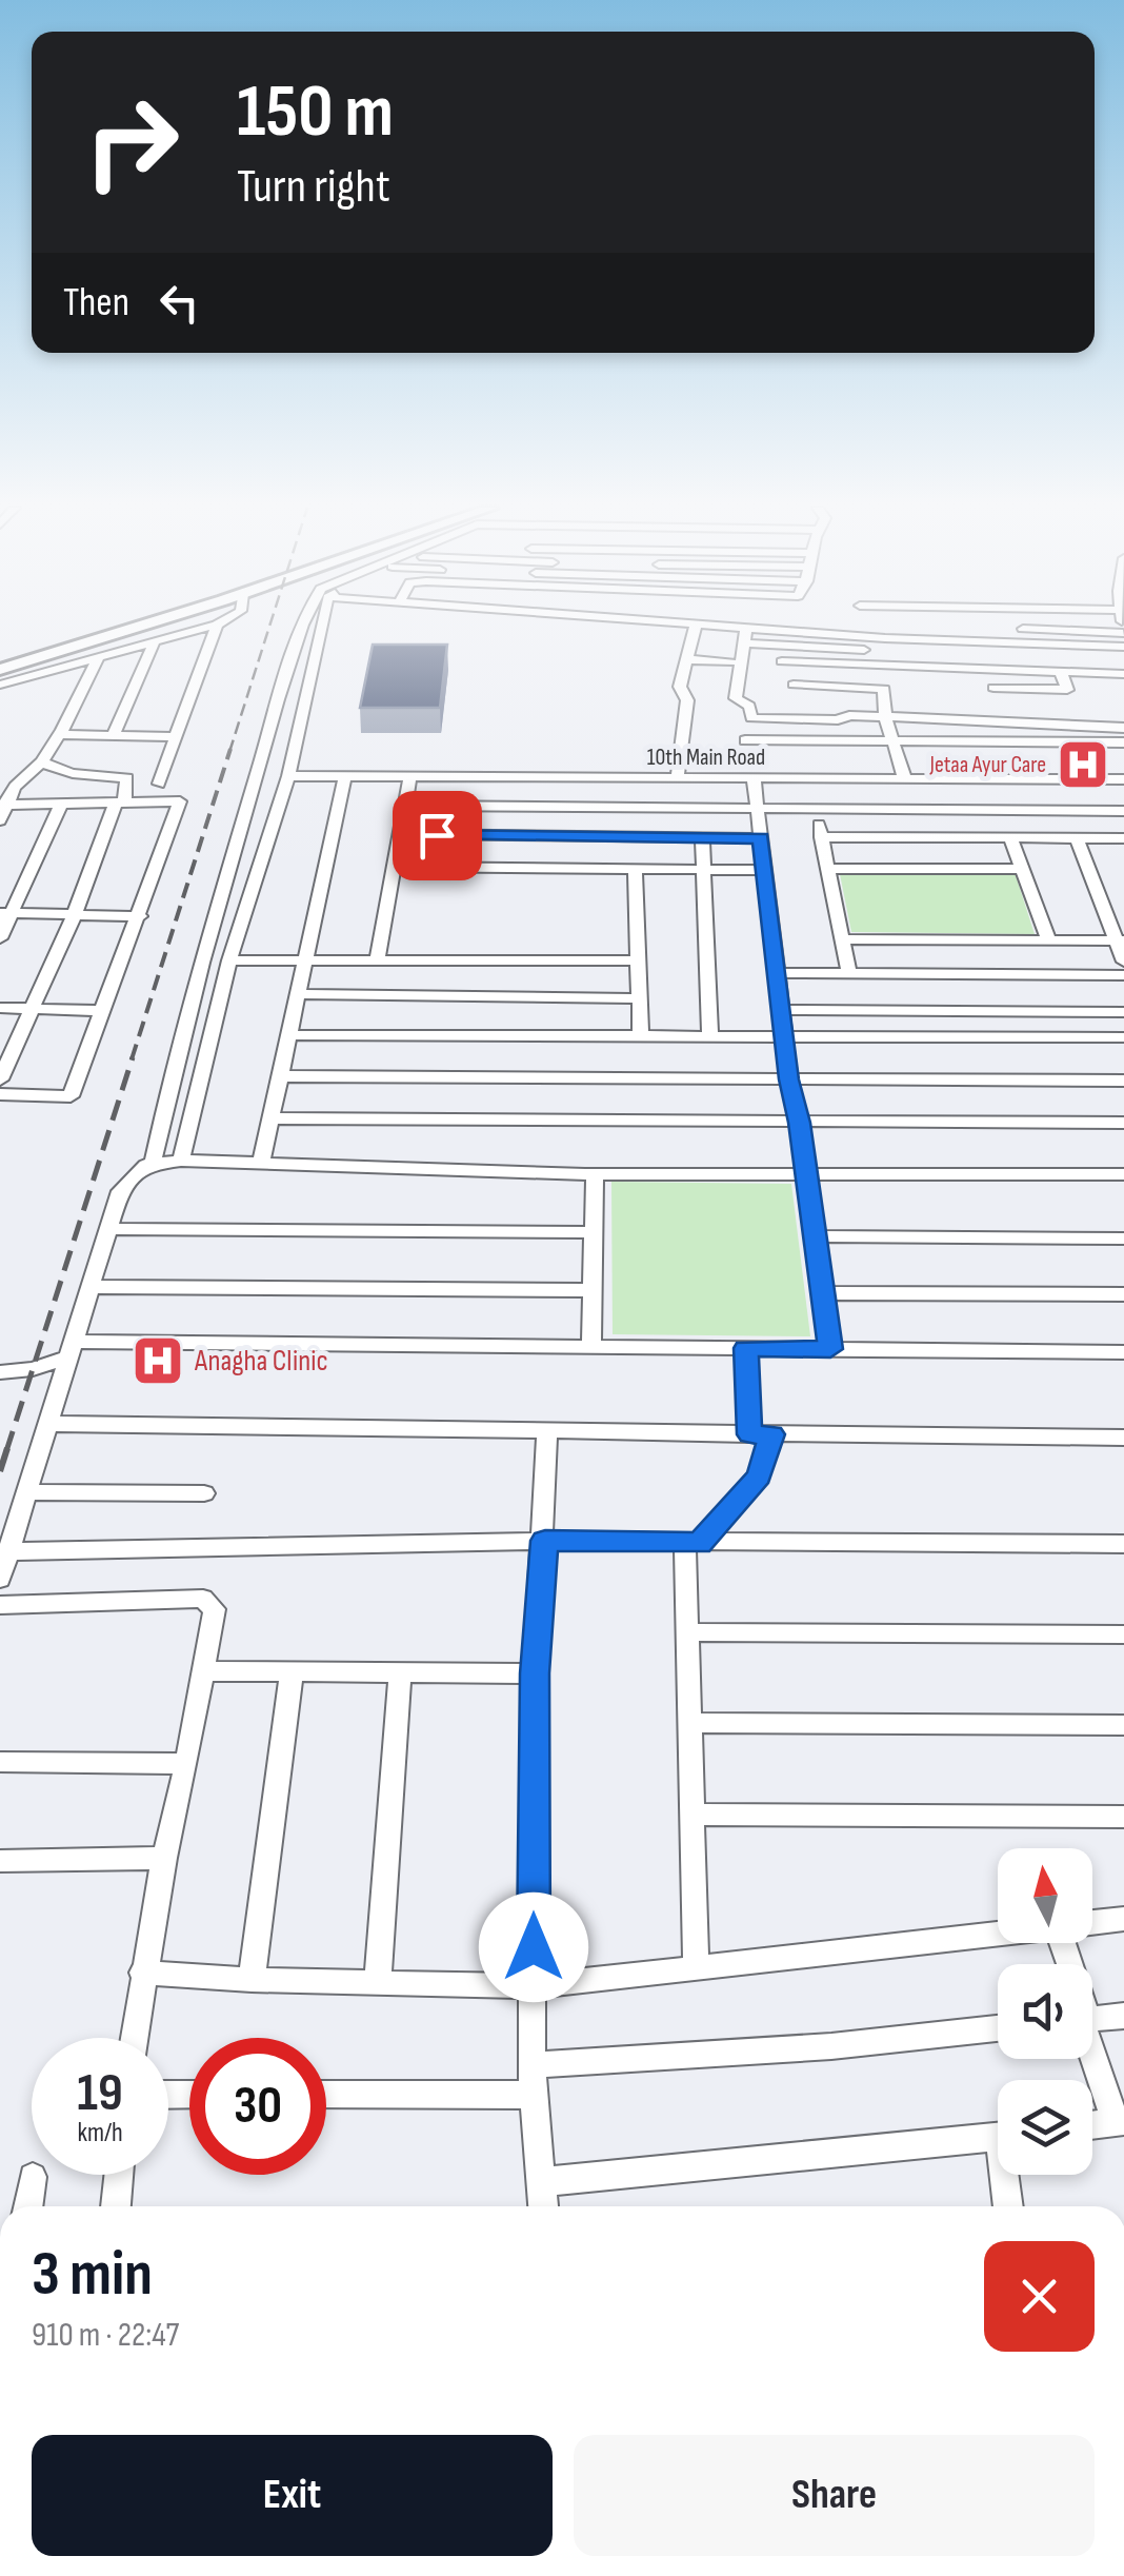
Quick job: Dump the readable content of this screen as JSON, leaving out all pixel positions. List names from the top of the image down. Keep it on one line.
{"streets":{"street":["10th Main Road"]},"places":{"hospital":["Jetaa Ayur Care","Anagha Clinic"]},"north":"top","page":{"turn":["150 m","Turn right"],"then":"Then","speed":"19 km/h","limit":"30","heading":["3 min","910 m · 22:47"],"buttons":["Exit","Share"]}}
